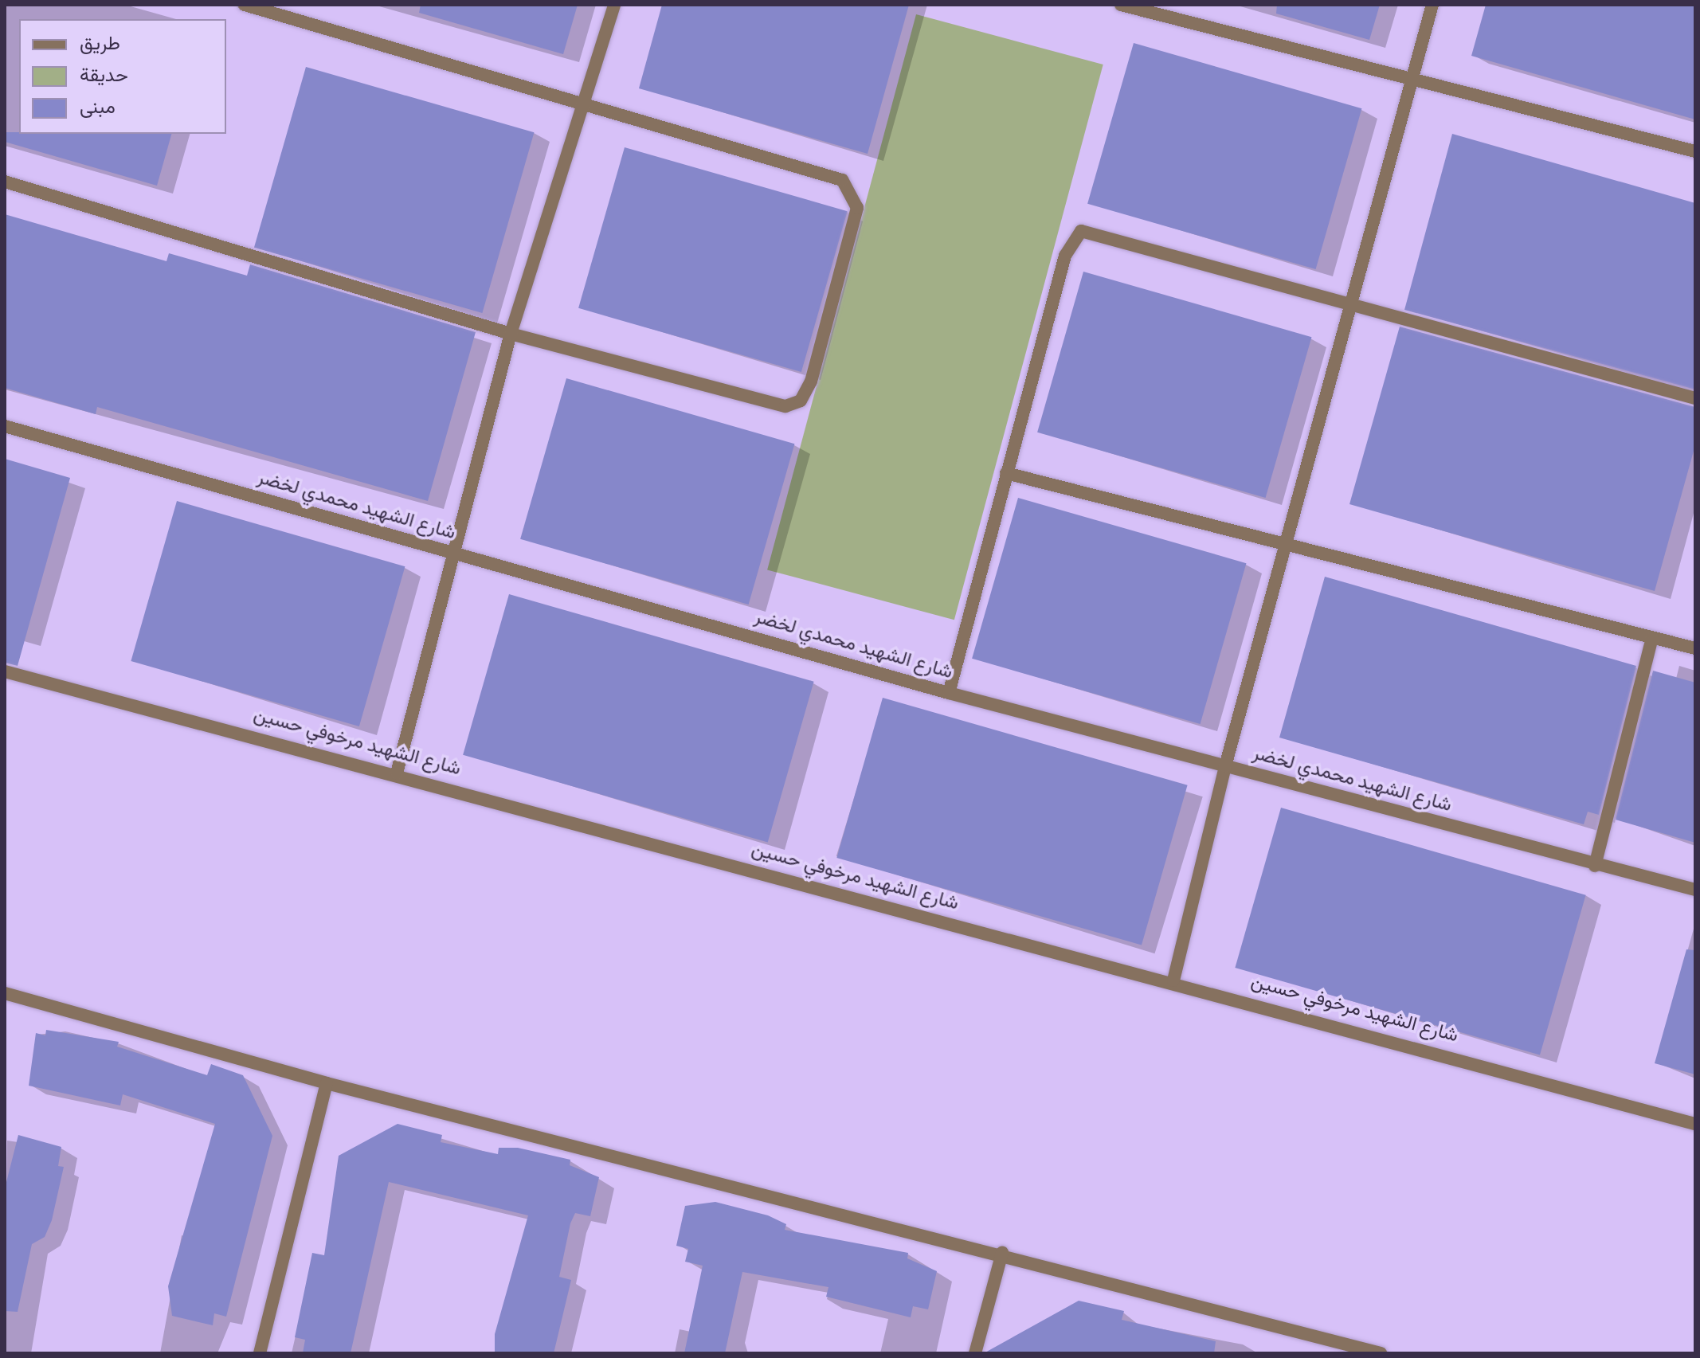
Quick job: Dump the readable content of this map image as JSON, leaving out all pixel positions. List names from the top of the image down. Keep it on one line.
{"streets":{"street":["شارع الشهيد محمدي لخضر","شارع الشهيد مرخوفي حسين"]},"legend":["طريق","حديقة","مبنى"]}
